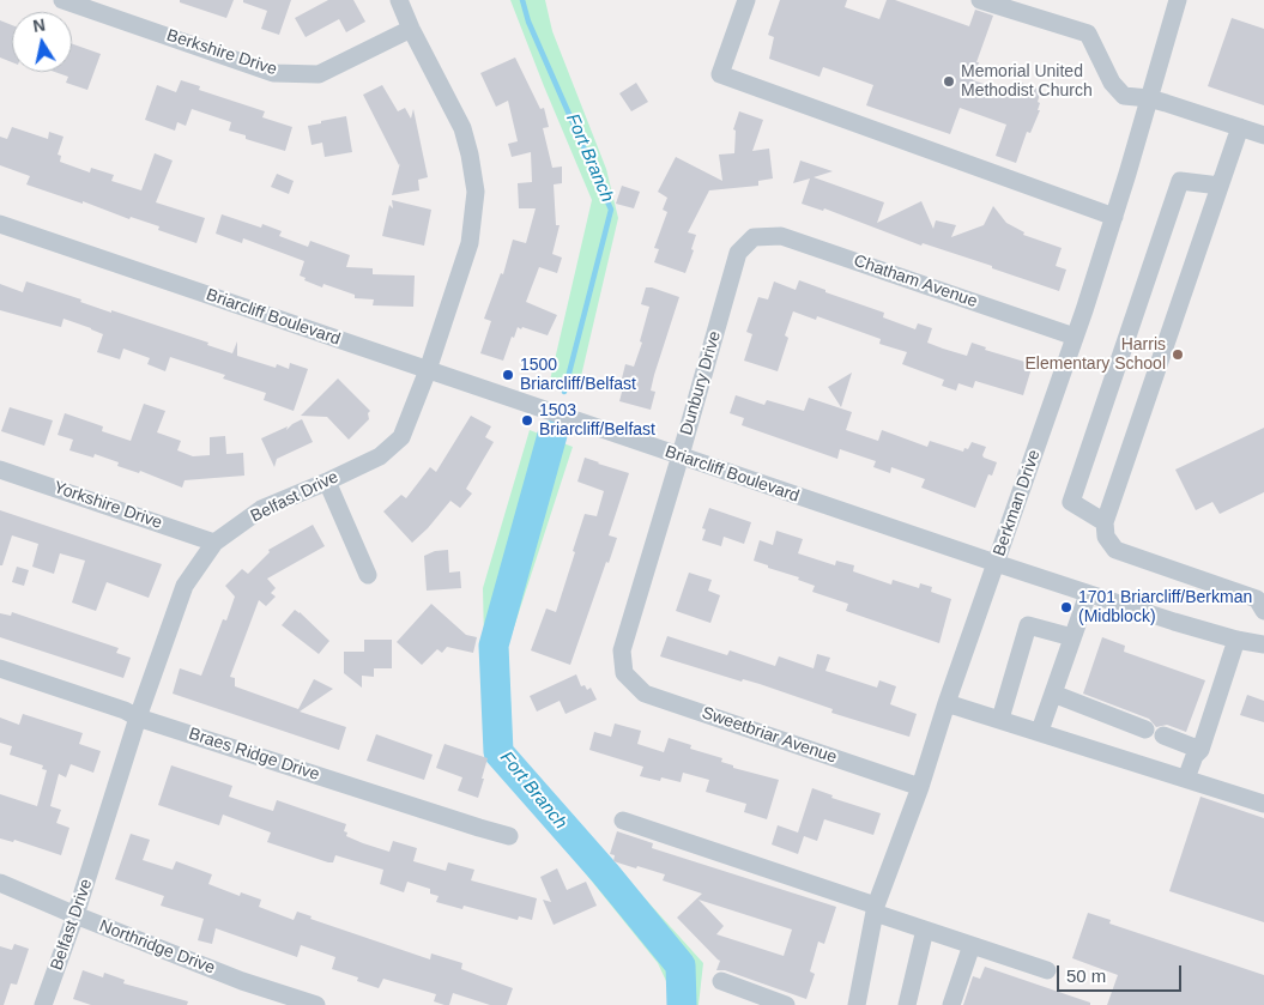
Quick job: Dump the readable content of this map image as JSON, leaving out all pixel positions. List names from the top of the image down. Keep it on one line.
{"streets":{"street":["Berkshire Drive","Chatham Avenue","Briarcliff Boulevard","Dunbury Drive","Belfast Drive","Berkman Drive","Yorkshire Drive","Sweetbriar Avenue","Braes Ridge Drive","Northridge Drive"]},"crossings":[["Berkshire Drive","Belfast Drive"],["Chatham Avenue","Dunbury Drive"],["Chatham Avenue","Berkman Drive"],["Briarcliff Boulevard","Dunbury Drive"],["Briarcliff Boulevard","Belfast Drive"],["Briarcliff Boulevard","Berkman Drive"],["Dunbury Drive","Sweetbriar Avenue"],["Belfast Drive","Yorkshire Drive"],["Belfast Drive","Braes Ridge Drive"],["Belfast Drive","Northridge Drive"],["Berkman Drive","Sweetbriar Avenue"]],"water":["Fort Branch"],"places":["Memorial United Methodist Church","Harris Elementary School","1500 Briarcliff/Belfast","1503 Briarcliff/Belfast","1701 Briarcliff/Berkman (Midblock)"],"scale_bar":"50 m","north":"top"}
